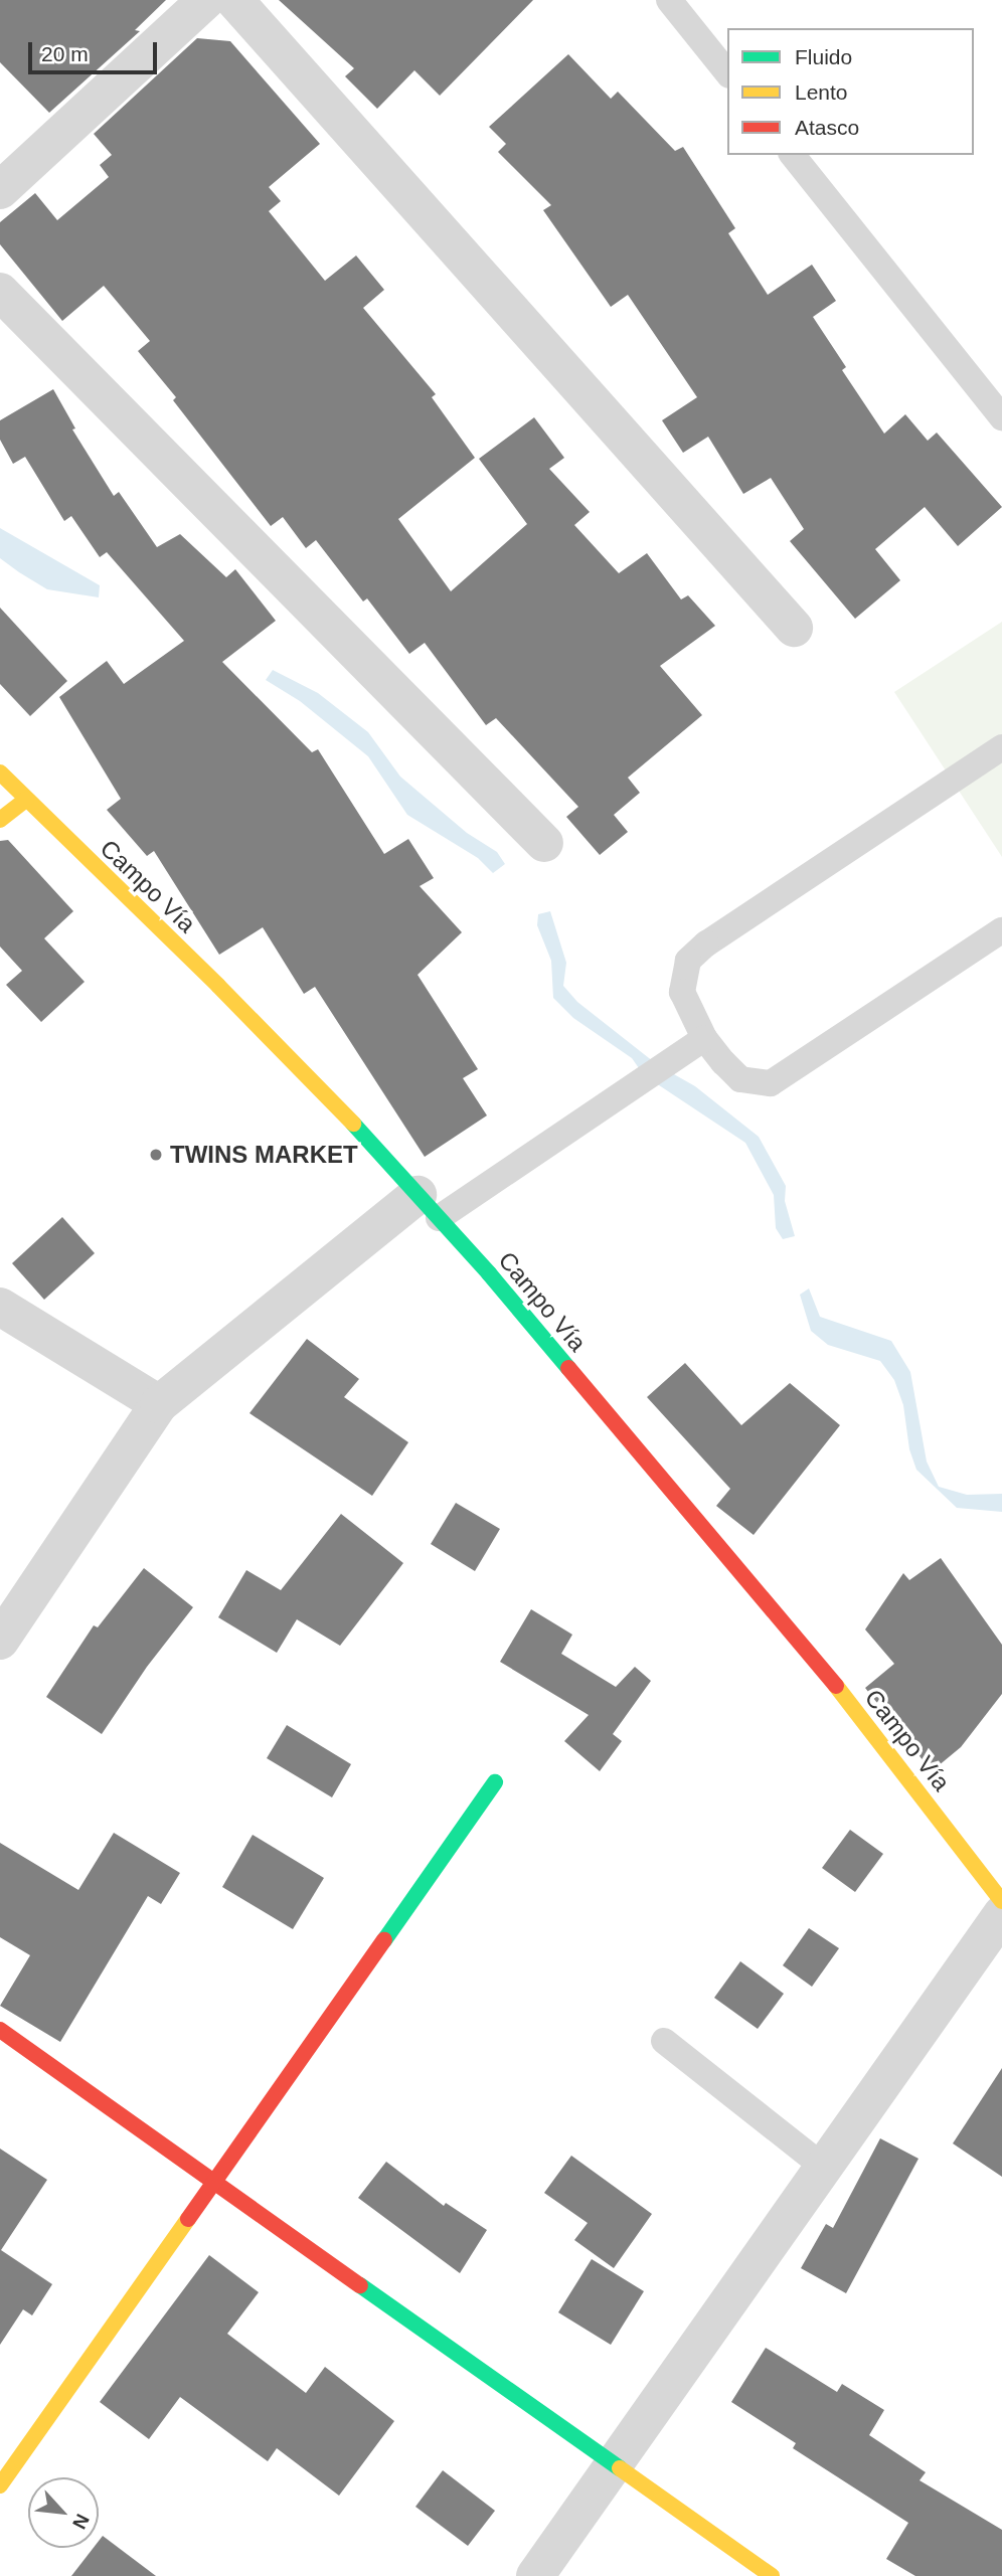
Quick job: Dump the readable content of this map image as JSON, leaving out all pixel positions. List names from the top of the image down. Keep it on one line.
{"streets":{"street":["Campo Vía"]},"places":["TWINS MARKET"],"legend":["Fluido","Lento","Atasco"],"scale_bar":"20 m","north":"bottom right"}
